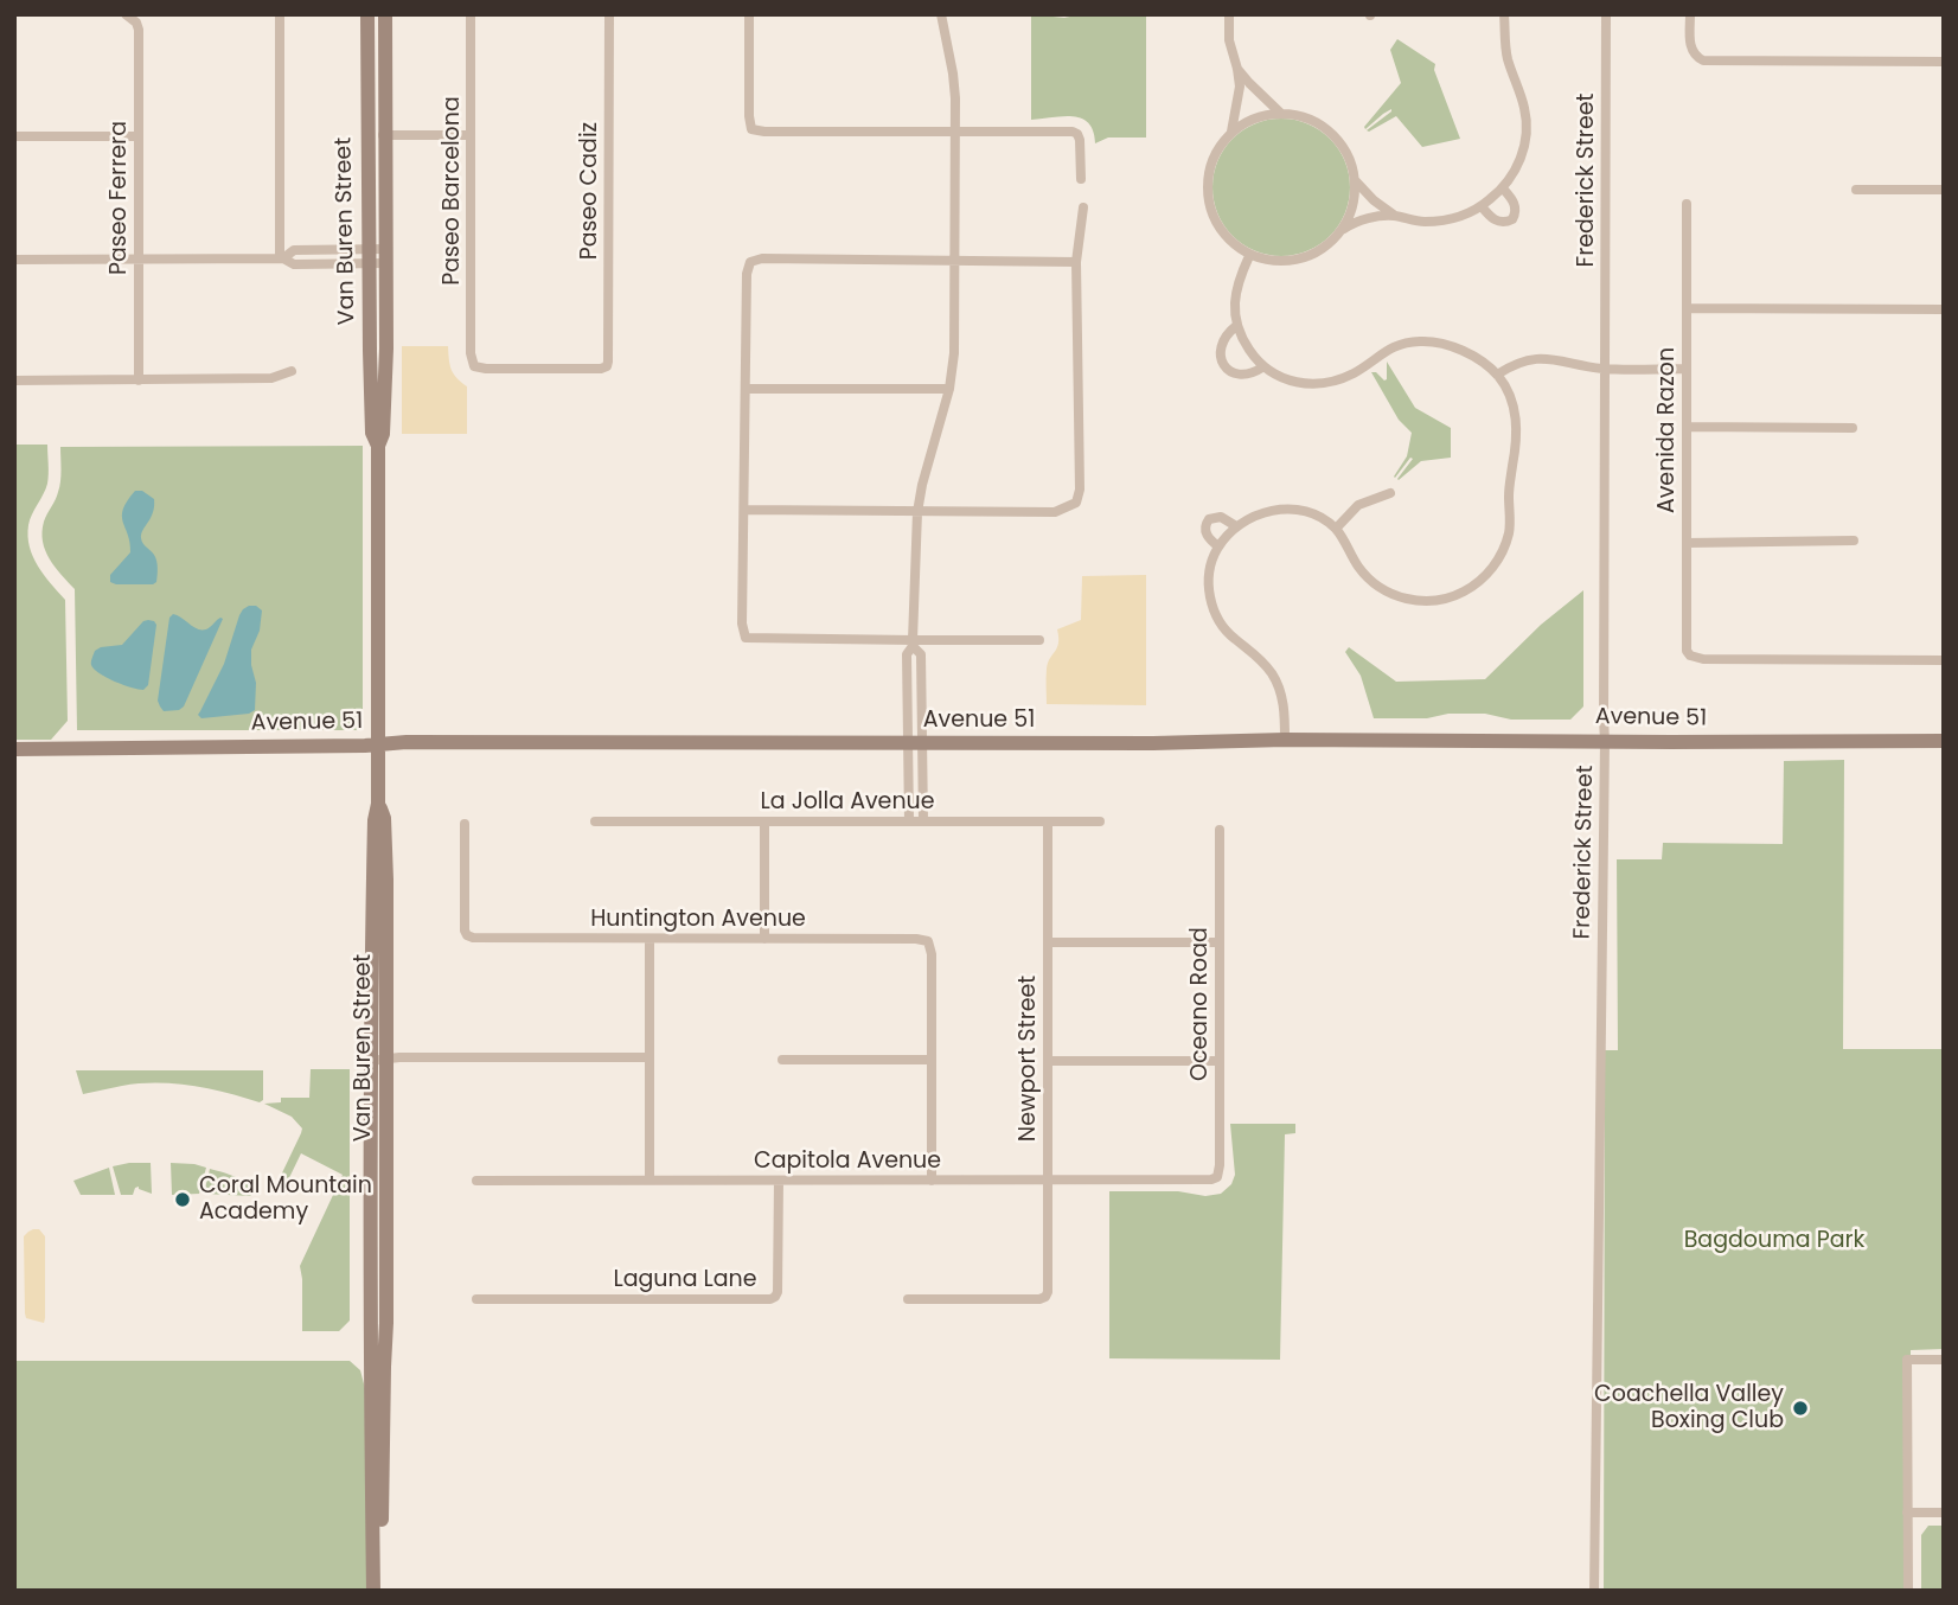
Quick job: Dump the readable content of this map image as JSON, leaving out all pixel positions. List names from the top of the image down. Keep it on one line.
{"streets":{"street":["Frederick Street","Paseo Barcelona","Paseo Cadiz","Paseo Ferrera","Van Buren Street","Avenida Razon","Avenue 51","La Jolla Avenue","Huntington Avenue","Oceano Road","Newport Street","Capitola Avenue","Laguna Lane"]},"crossings":[["Frederick Street","Avenue 51"],["Paseo Barcelona","Paseo Cadiz"],["Van Buren Street","Avenue 51"],["La Jolla Avenue","Newport Street"],["Oceano Road","Capitola Avenue"],["Newport Street","Capitola Avenue"],["Capitola Avenue","Laguna Lane"]],"parks":["Bagdouma Park"],"places":["Coral Mountain Academy","Coachella Valley Boxing Club"]}
